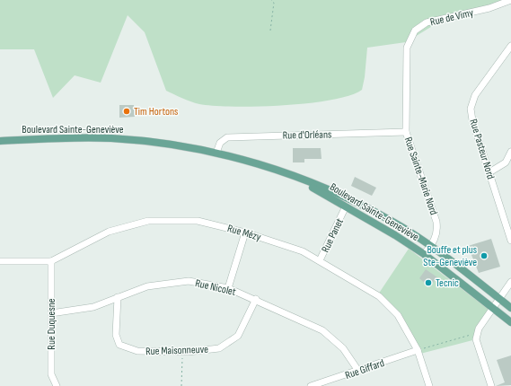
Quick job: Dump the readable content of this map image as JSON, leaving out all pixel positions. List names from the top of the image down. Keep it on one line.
{"streets":{"main road":["Boulevard Sainte-Geneviève"],"street":["Rue de Vimy","Rue d'Orléans","Rue Pasteur Nord","Rue Sainte-Marie Nord","Rue Mézy","Rue Panet","Rue Nicolet","Rue Duquesne","Rue Maisonneuve","Rue Giffard"]},"crossings":[["Rue de Vimy","Rue Sainte-Marie Nord"],["Boulevard Sainte-Geneviève","Rue d'Orléans"],["Boulevard Sainte-Geneviève","Rue Sainte-Marie Nord"],["Rue d'Orléans","Rue Sainte-Marie Nord"],["Rue Mézy","Rue Panet"],["Rue Mézy","Rue Duquesne"],["Rue Mézy","Rue Giffard"],["Rue Nicolet","Rue Duquesne"],["Rue Nicolet","Rue Maisonneuve"],["Rue Nicolet","Rue Giffard"]],"places":["Tim Hortons","Bouffe et plus Ste-Geneviève","Tecnic"]}
